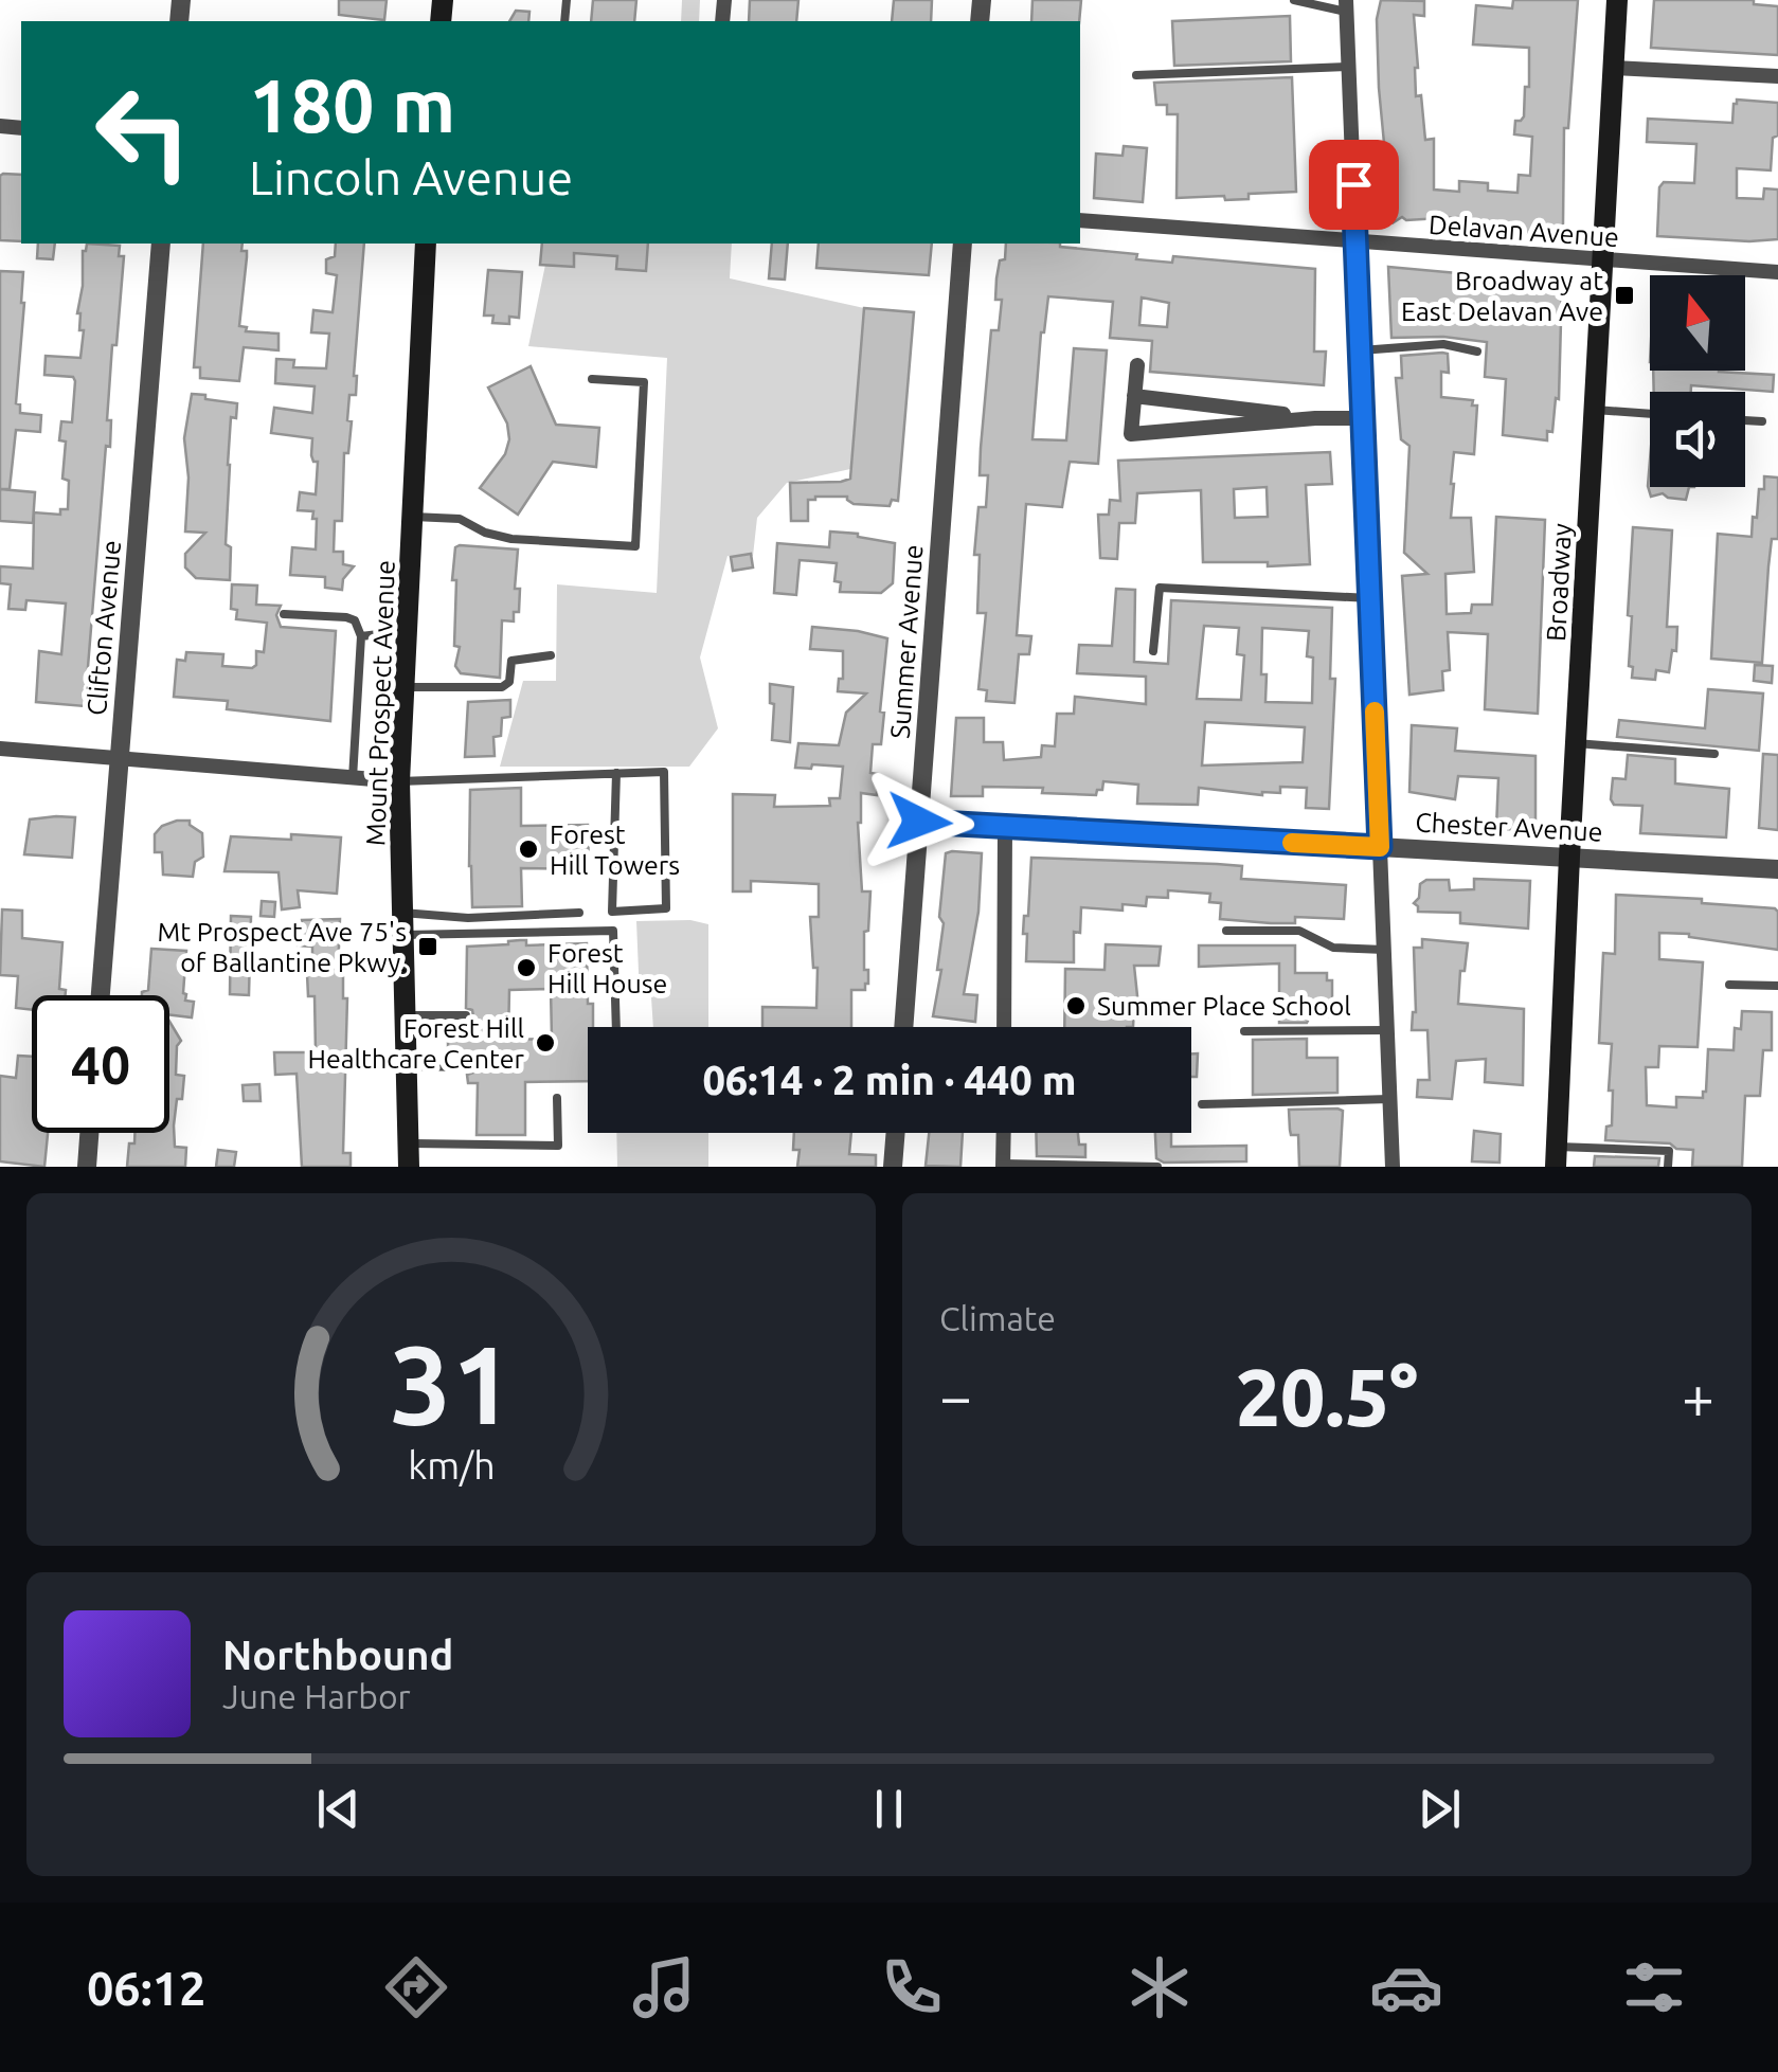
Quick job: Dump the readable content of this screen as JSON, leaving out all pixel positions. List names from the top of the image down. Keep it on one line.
{"streets":{"main road":["Broadway","Mount Prospect Avenue"],"street":["Delavan Avenue","Clifton Avenue","Summer Avenue","Chester Avenue"]},"crossings":[["Delavan Avenue","Broadway"],["Broadway","Chester Avenue"],["Summer Avenue","Chester Avenue"]],"places":{"transit":["Broadway at East Delavan Ave","Mt Prospect Ave 75's of Ballantine Pkwy."],"other":["Forest Hill Towers","Forest Hill House","Summer Place School","Forest Hill Healthcare Center"]},"north":"top","page":{"turn":["180 m","Lincoln Avenue"],"limit":"40","trip":"06:14 · 2 min · 440 m","tile":"Climate","heat":["−","20.5°","+"],"song":["Northbound","June Harbor"],"tabs":"06:12","gauge":["31","km/h"]}}
